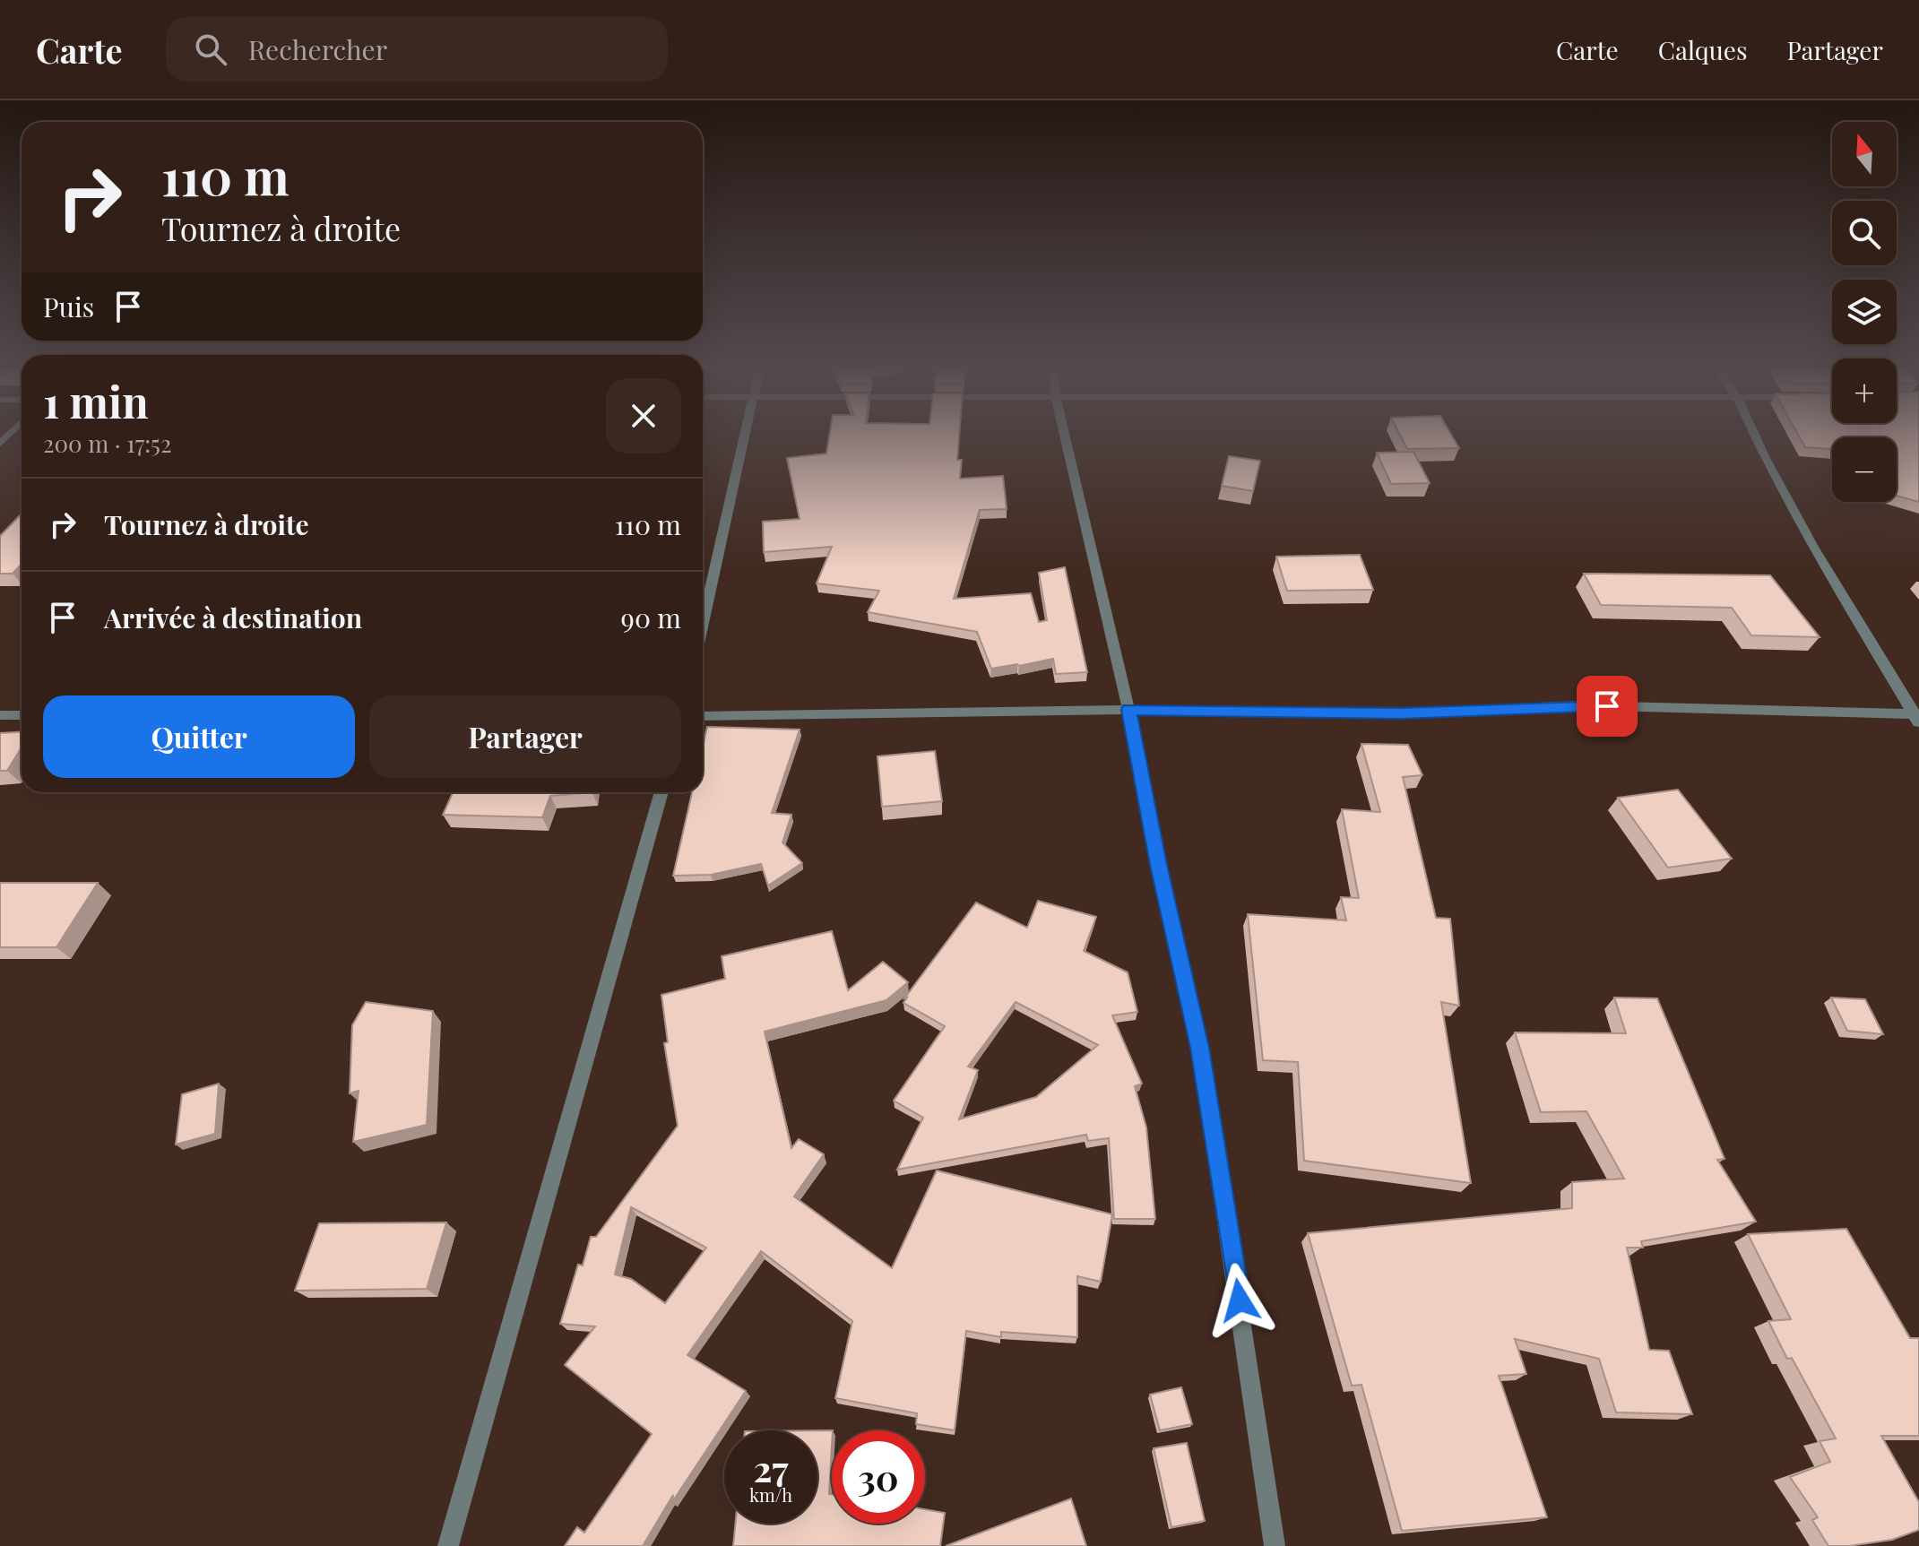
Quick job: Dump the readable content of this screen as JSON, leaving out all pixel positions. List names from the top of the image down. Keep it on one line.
{"north":"top","page":{"header":"Carte","search":"Rechercher","nav":["Carte","Calques","Partager"],"map_buttons":["+","−"],"turn":["110 m","Tournez à droite"],"then":"Puis","heading":["1 min","200 m · 17:52"],"list":[{"name":"Tournez à droite","value":"110 m"},{"name":"Arrivée à destination","value":"90 m"}],"buttons":["Quitter","Partager"],"speed":"27 km/h","limit":"30"}}
